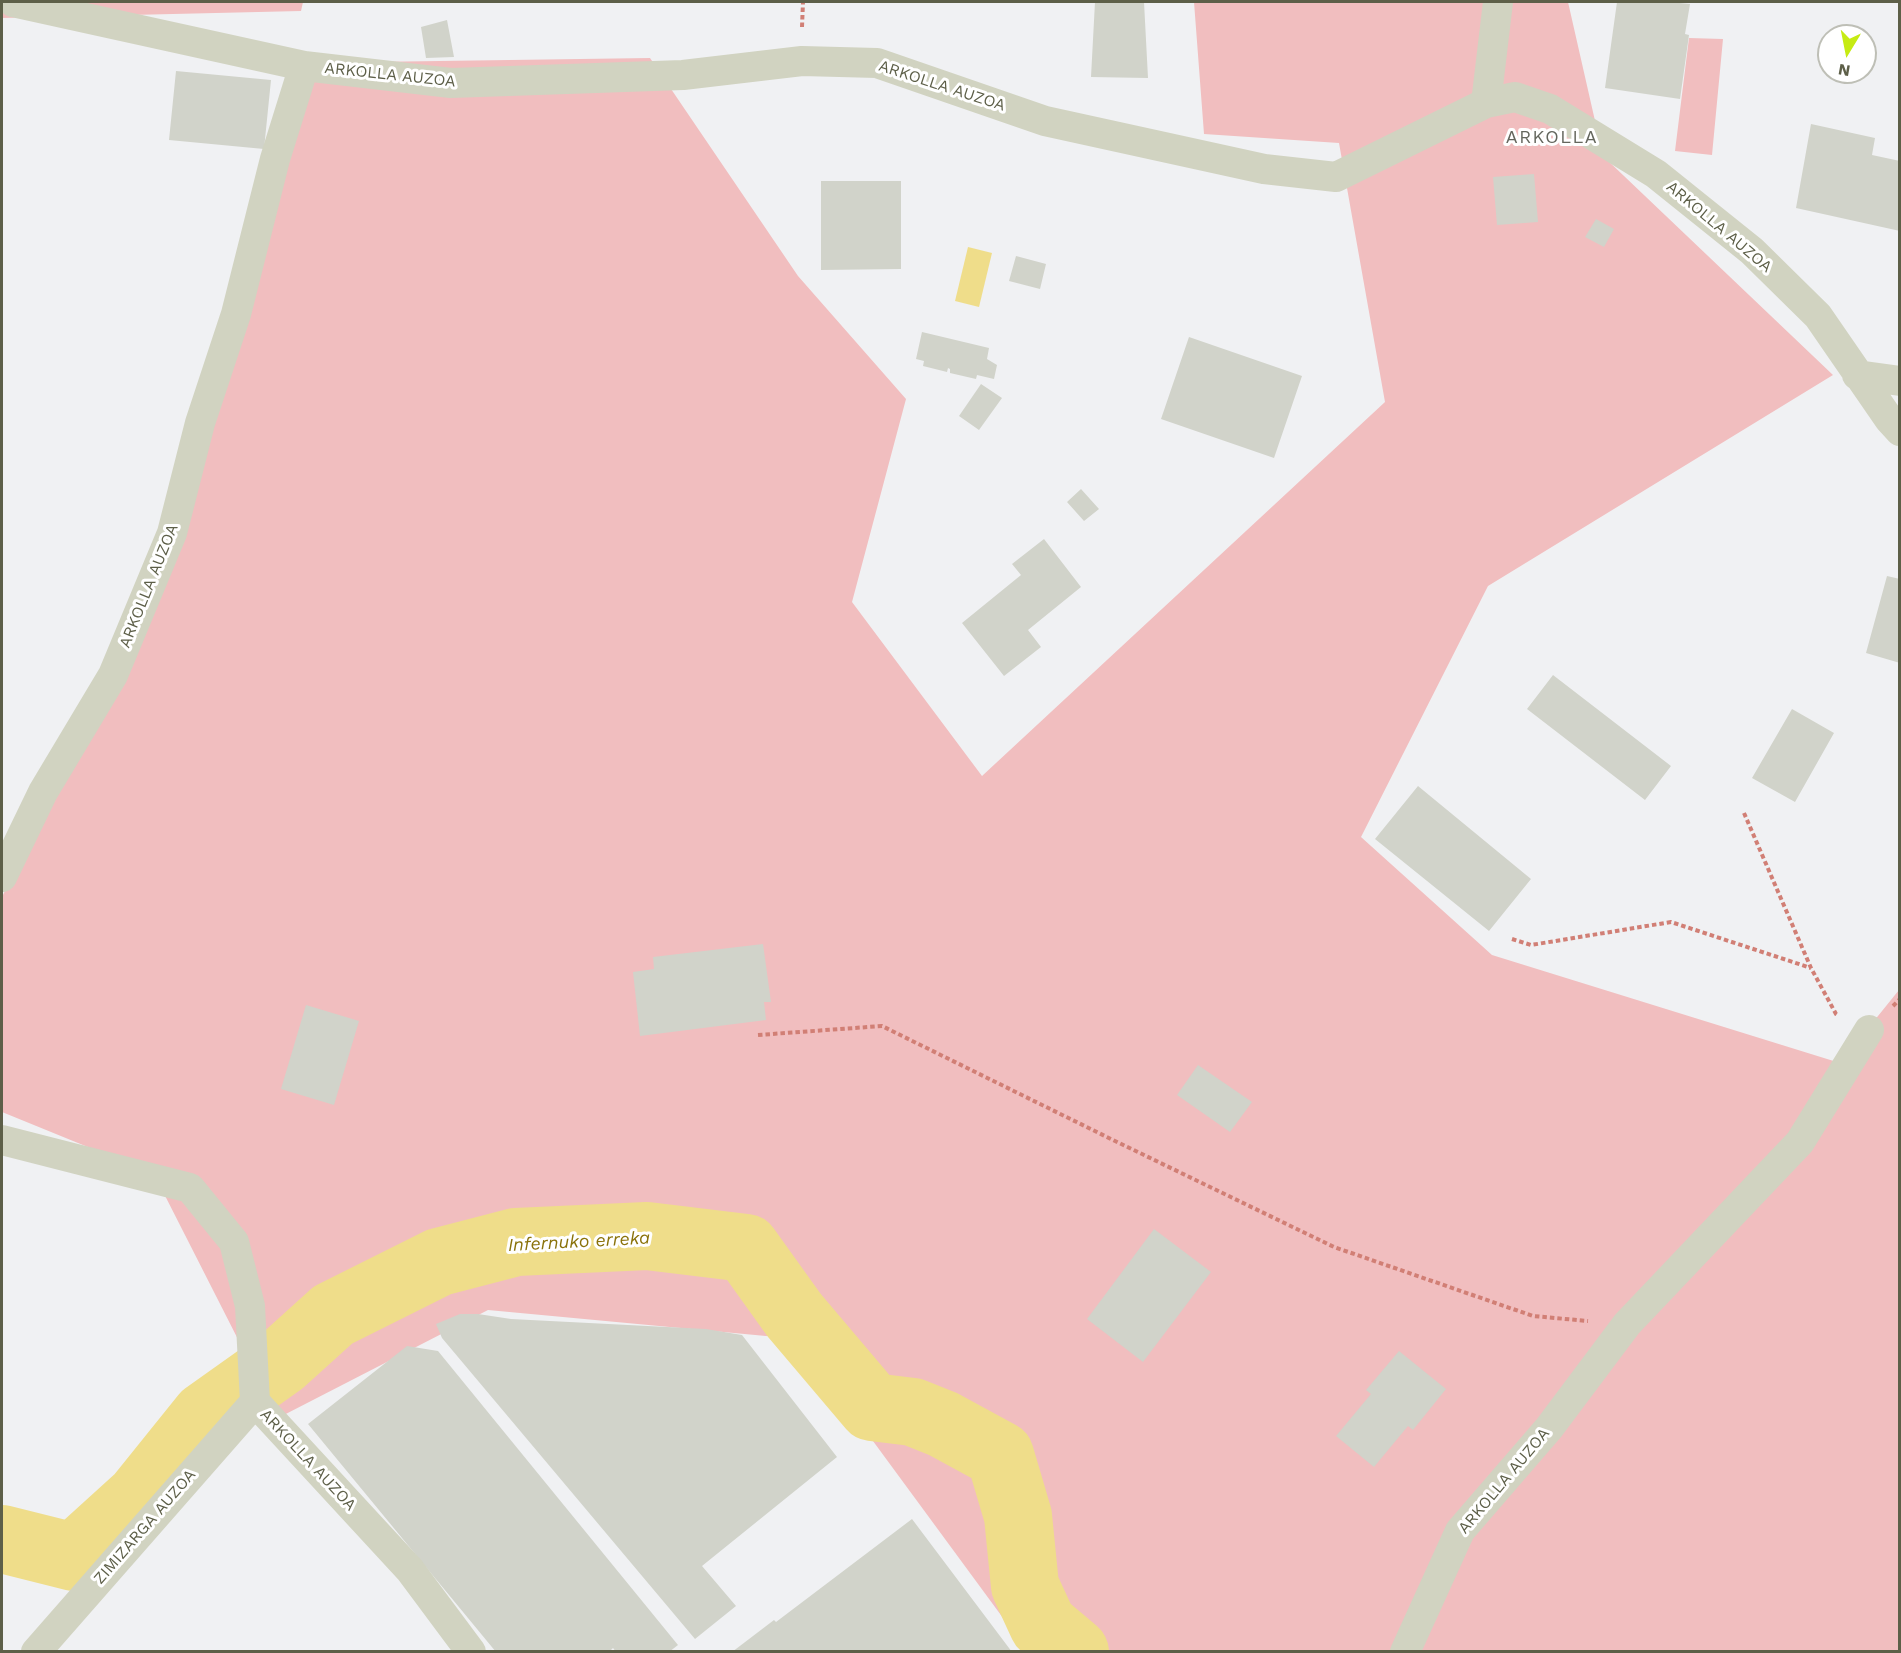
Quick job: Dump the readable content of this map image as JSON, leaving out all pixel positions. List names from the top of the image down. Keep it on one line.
{"streets":{"street":["ARKOLLA AUZOA","ZIMIZARGA AUZOA"]},"crossings":[["ARKOLLA AUZOA","ZIMIZARGA AUZOA"]],"districts":["ARKOLLA"],"water":["Infernuko erreka"],"north":"bottom"}
